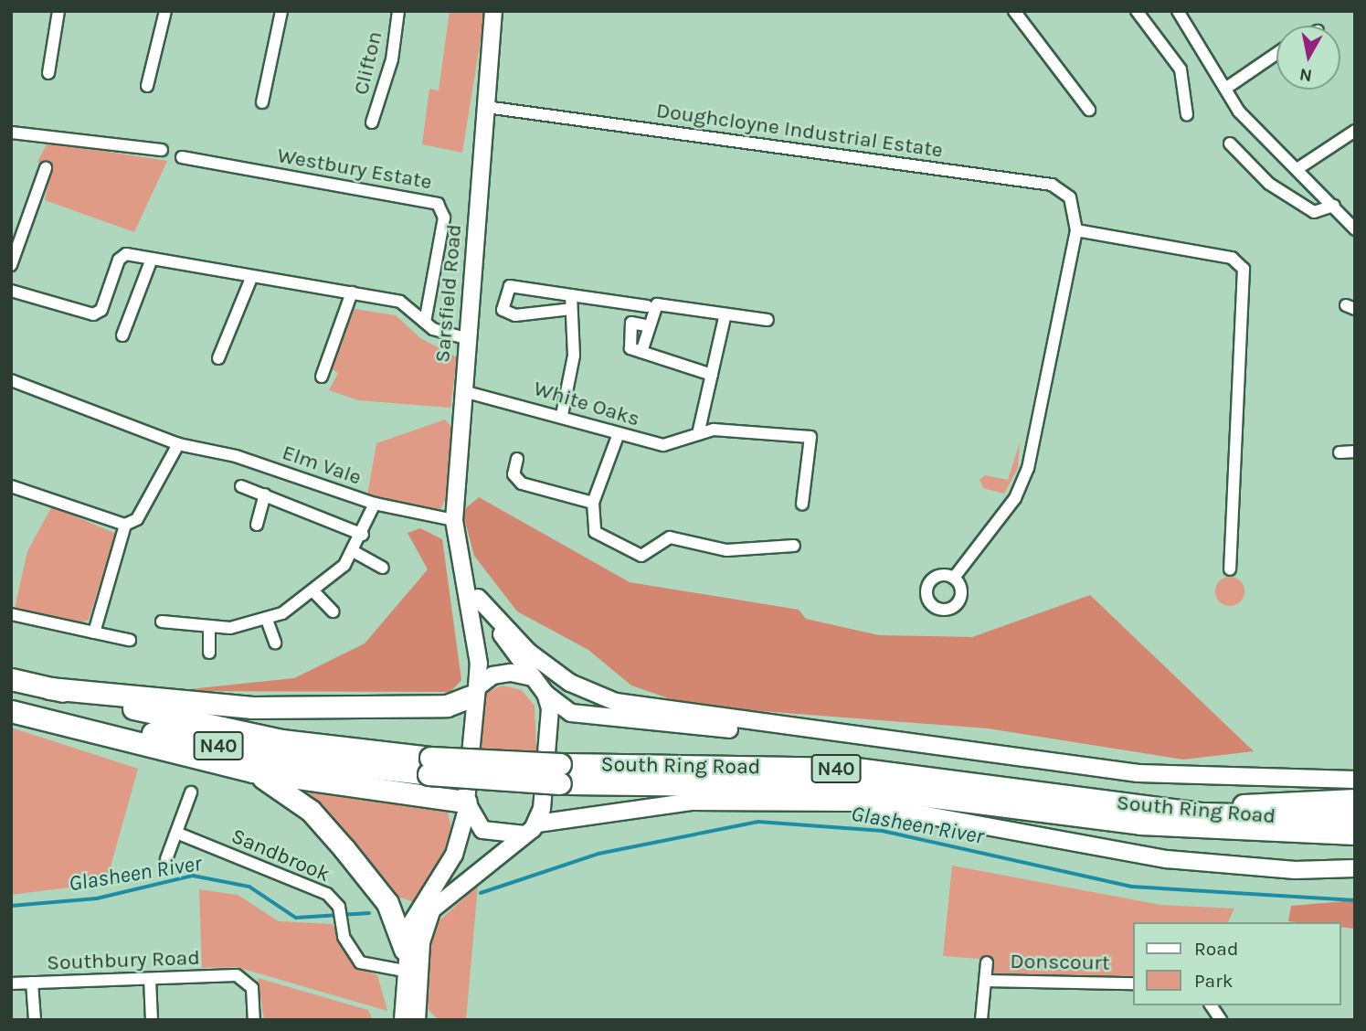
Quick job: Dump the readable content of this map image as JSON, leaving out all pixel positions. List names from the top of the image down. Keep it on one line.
{"streets":{"highway":["N40","South Ring Road"],"main road":["Sarsfield Road"],"street":["Clifton","Doughcloyne Industrial Estate","Westbury Estate","White Oaks","Elm Vale","Sandbrook","Southbury Road","Donscourt"]},"crossings":[["Doughcloyne Industrial Estate","Sarsfield Road"],["Sarsfield Road","White Oaks"],["Sarsfield Road","Elm Vale"]],"water":["Glasheen River"],"legend":["Road","Park"],"north":"bottom"}
